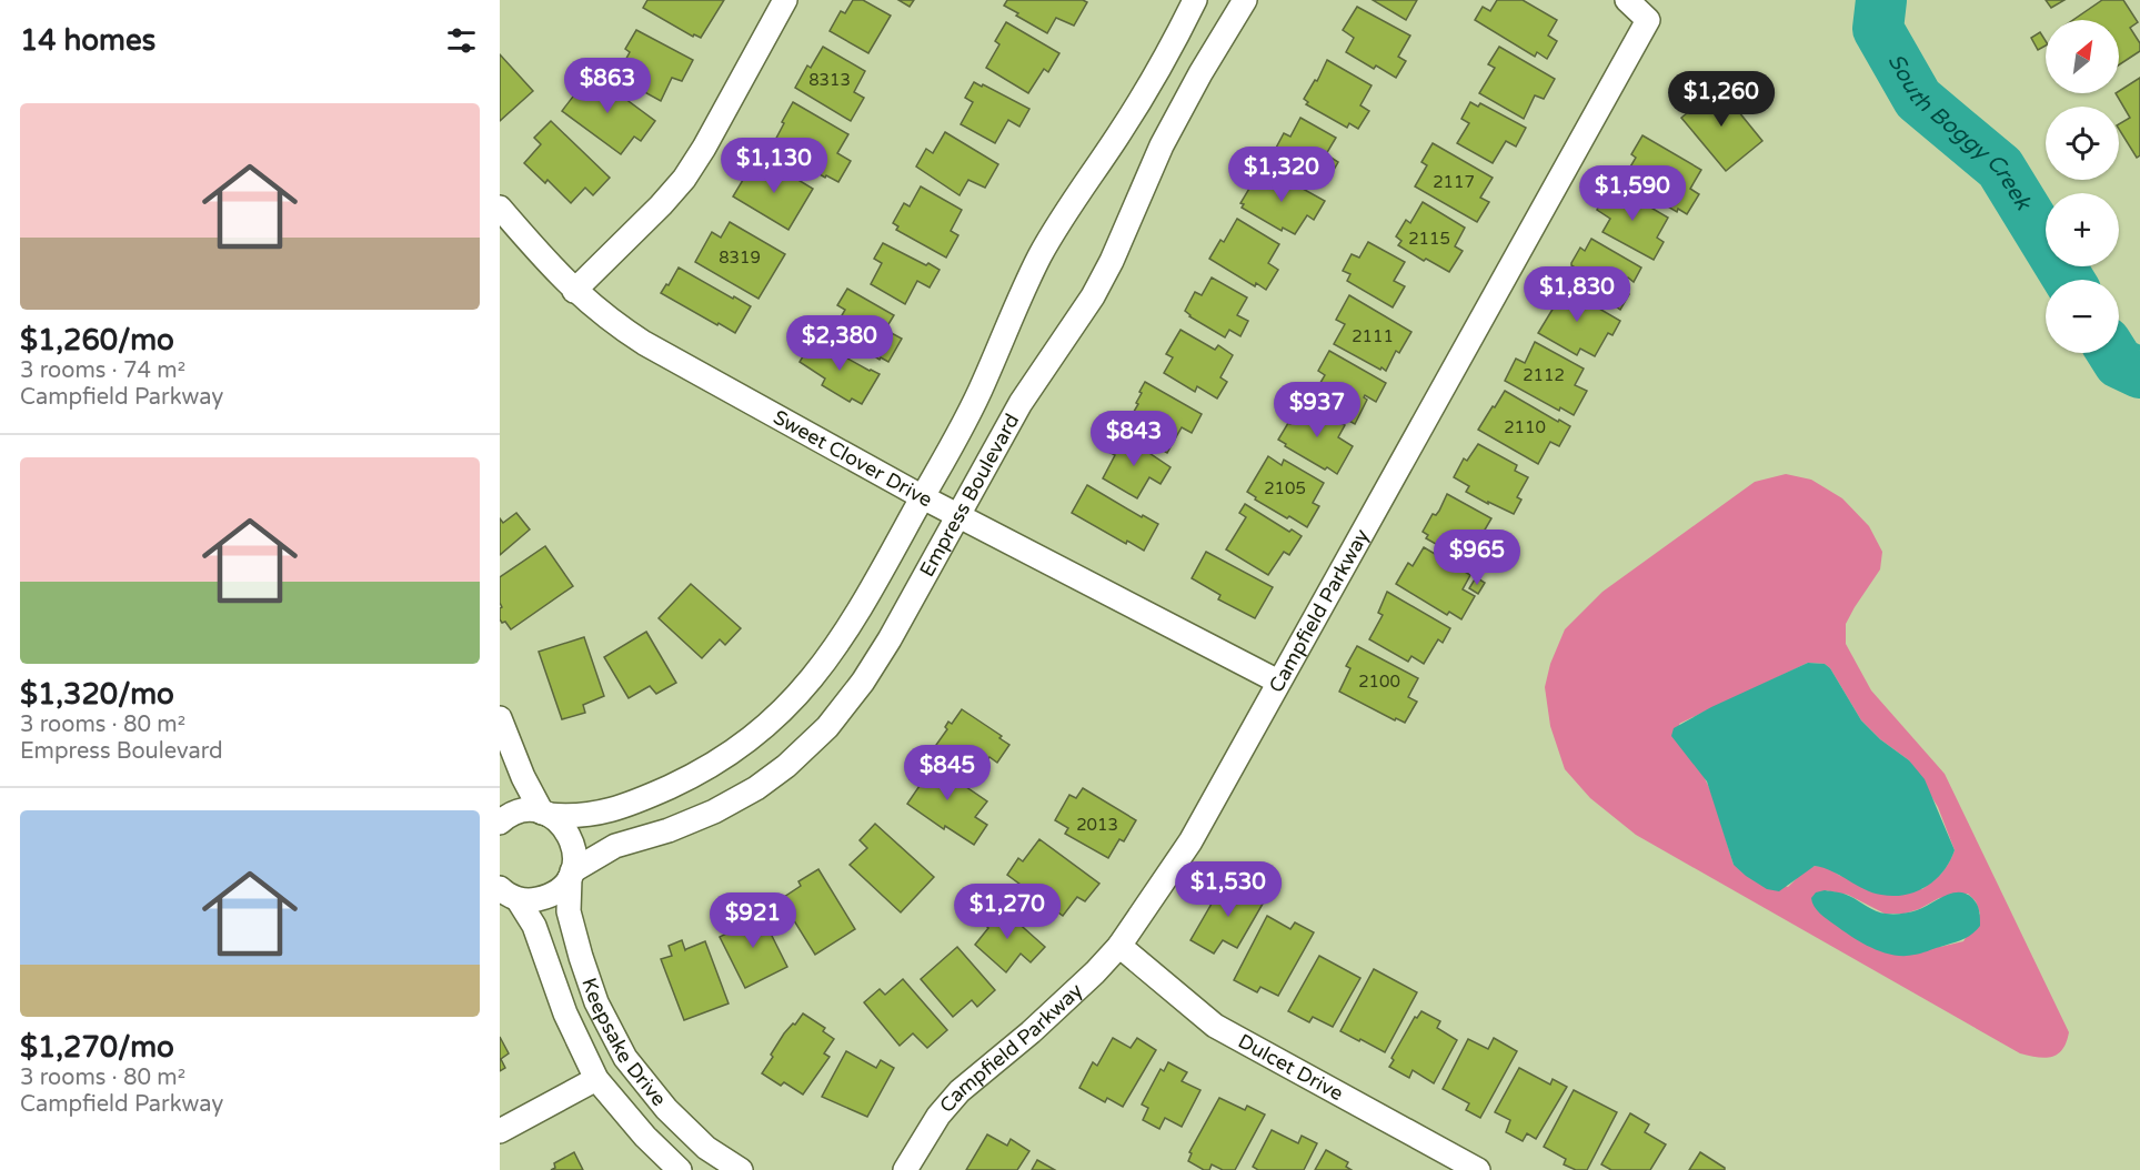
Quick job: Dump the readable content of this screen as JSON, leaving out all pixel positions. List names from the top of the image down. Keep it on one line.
{"streets":{"street":["Sweet Clover Drive","Empress Boulevard","Campfield Parkway","Keepsake Drive","Dulcet Drive"]},"crossings":[["Sweet Clover Drive","Empress Boulevard"],["Sweet Clover Drive","Campfield Parkway"],["Empress Boulevard","Keepsake Drive"],["Campfield Parkway","Dulcet Drive"]],"water":["South Boggy Creek"],"house_numbers":["8313","2117","2115","8319","2111","2112","2110","2105","2100","2013"],"north":"top right","page":{"heading":"14 homes","map_buttons":["+","−"],"price":["$863","$1,260","$1,130","$1,320","$1,590","$1,830","$2,380","$937","$843","$965","$845","$1,530","$1,270","$921"],"list":[{"name":"$1,260/mo","note":"3 rooms · 74 m² · Campfield Parkway"},{"name":"$1,320/mo","note":"3 rooms · 80 m² · Empress Boulevard"},{"name":"$1,270/mo","note":"3 rooms · 80 m² · Campfield Parkway"}]}}
